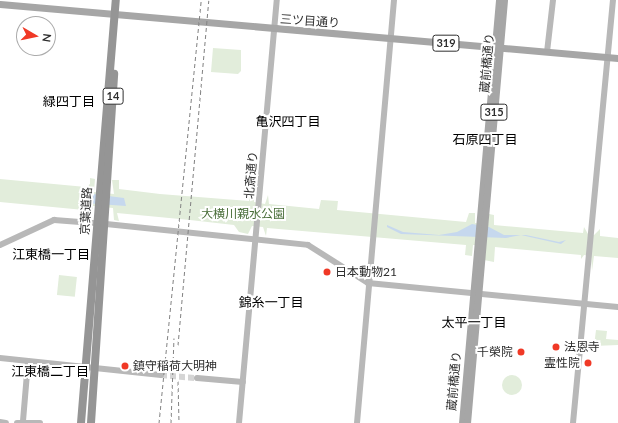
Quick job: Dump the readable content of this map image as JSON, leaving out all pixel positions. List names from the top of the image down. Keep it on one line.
{"streets":{"highway":["14","京葉道路"],"main road":["三ツ目通り","319","蔵前橋通り","315"],"street":["北斎通り"]},"crossings":[["三ツ目通り","蔵前橋通り"],["三ツ目通り","北斎通り"],["三ツ目通り","京葉道路"]],"districts":["緑四丁目","亀沢四丁目","石原四丁目","江東橋一丁目","錦糸一丁目","太平一丁目","江東橋二丁目"],"parks":["大横川親水公園"],"places":["日本動物21","法恩寺","千榮院","霊性院","鎮守稲荷大明神"],"north":"right"}
